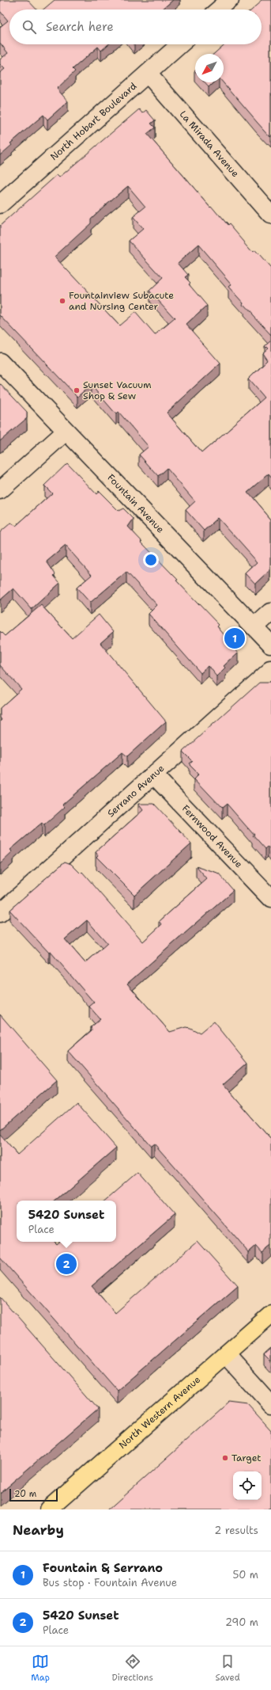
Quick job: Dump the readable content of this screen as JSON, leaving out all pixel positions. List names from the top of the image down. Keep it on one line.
{"streets":{"main road":["North Western Avenue"],"street":["North Hobart Boulevard","La Mirada Avenue","Fountain Avenue","Serrano Avenue","Fernwood Avenue"]},"crossings":[["North Hobart Boulevard","La Mirada Avenue"],["Serrano Avenue","Fernwood Avenue"]],"places":["Fountainview Subacute and Nursing Center","Sunset Vacuum Shop & Sew","Target"],"scale_bar":"20 m","north":"bottom left","page":{"search":"Search here","pins":["1","2"],"popup":["5420 Sunset","Place"],"scale":"20 m","heading":["Nearby","2 results"],"list":[{"mark":"1","name":"Fountain & Serrano","note":"Bus stop · Fountain Avenue","value":"50 m"},{"mark":"2","name":"5420 Sunset","note":"Place","value":"290 m"}],"nav":["Map","Directions","Saved"]}}
